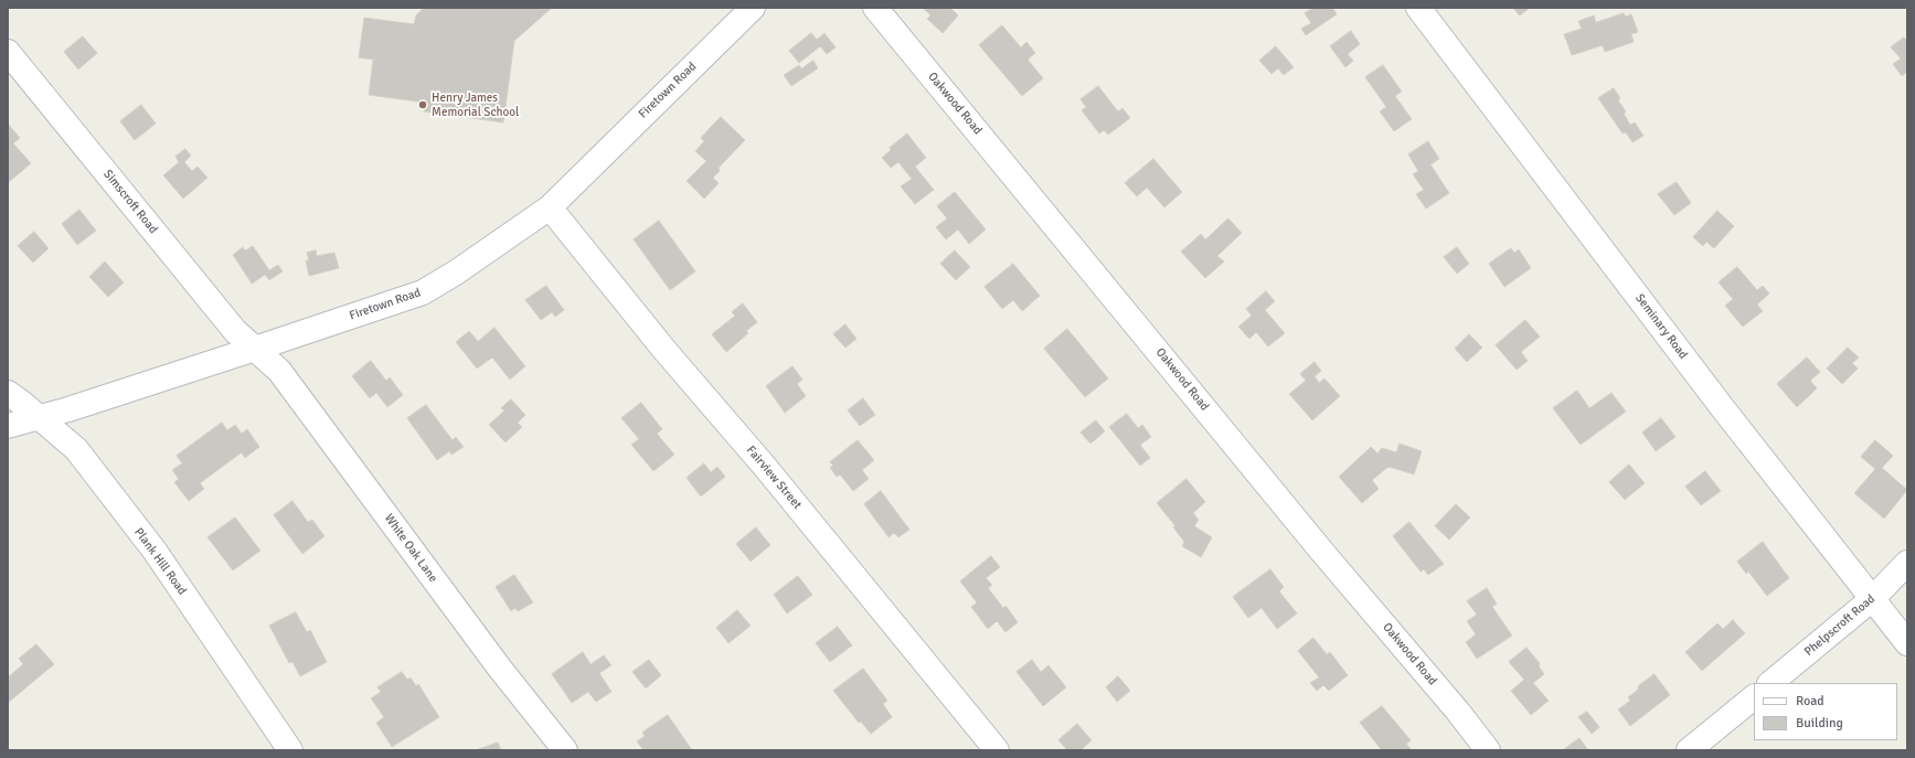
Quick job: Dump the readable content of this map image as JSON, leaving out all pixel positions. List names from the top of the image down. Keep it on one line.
{"streets":{"street":["Firetown Road","Oakwood Road","Simscroft Road","Seminary Road","Fairview Street","White Oak Lane","Plank Hill Road","Phelpscroft Road"]},"crossings":[["Firetown Road","Simscroft Road"],["Firetown Road","Fairview Street"],["Firetown Road","White Oak Lane"],["Firetown Road","Plank Hill Road"],["Simscroft Road","White Oak Lane"],["Seminary Road","Phelpscroft Road"]],"places":["Henry James Memorial School"],"legend":["Road","Building"]}
